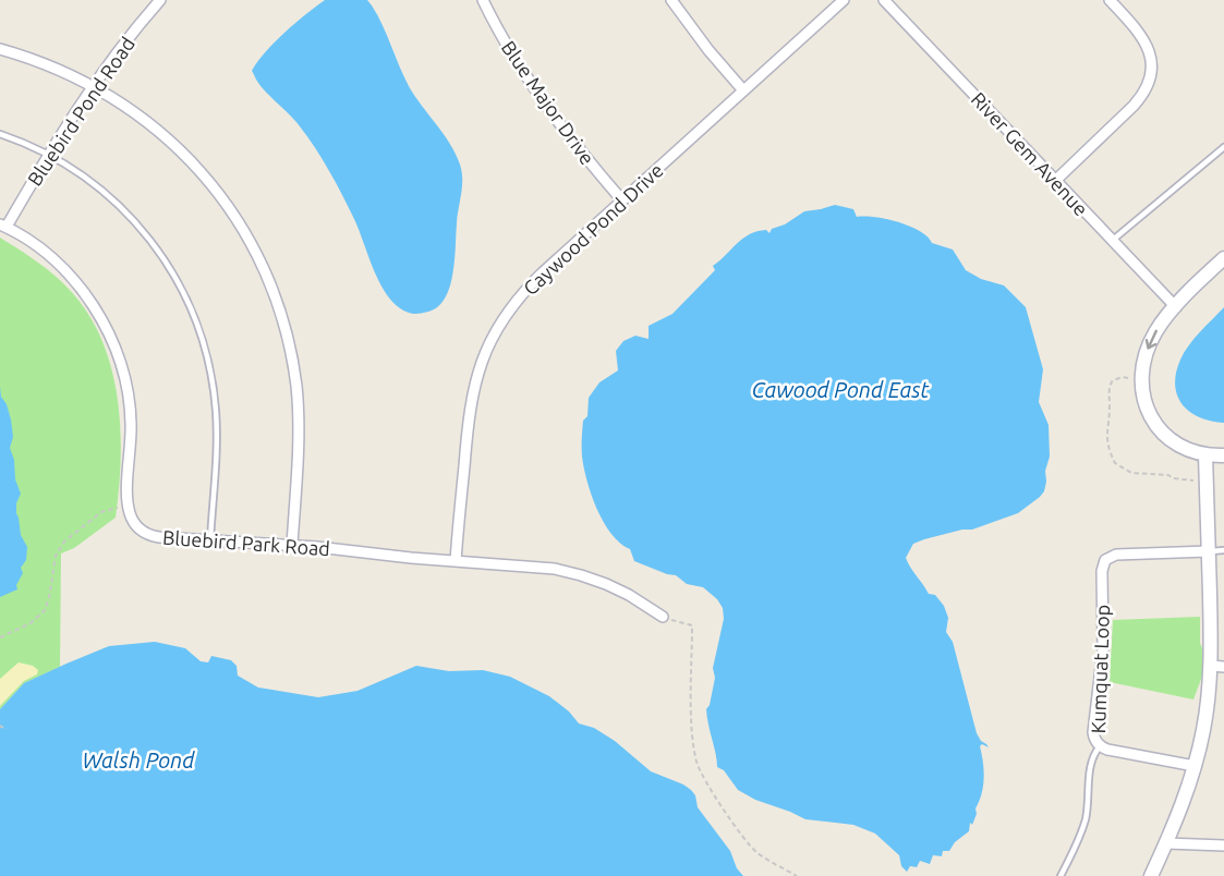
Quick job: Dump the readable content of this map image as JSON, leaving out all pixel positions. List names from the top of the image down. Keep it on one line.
{"streets":{"street":["Blue Major Drive","Bluebird Pond Road","River Gem Avenue","Caywood Pond Drive","Bluebird Park Road","Kumquat Loop"]},"crossings":[["Blue Major Drive","Caywood Pond Drive"],["Caywood Pond Drive","Bluebird Park Road"]],"water":["Cawood Pond East","Walsh Pond"]}
